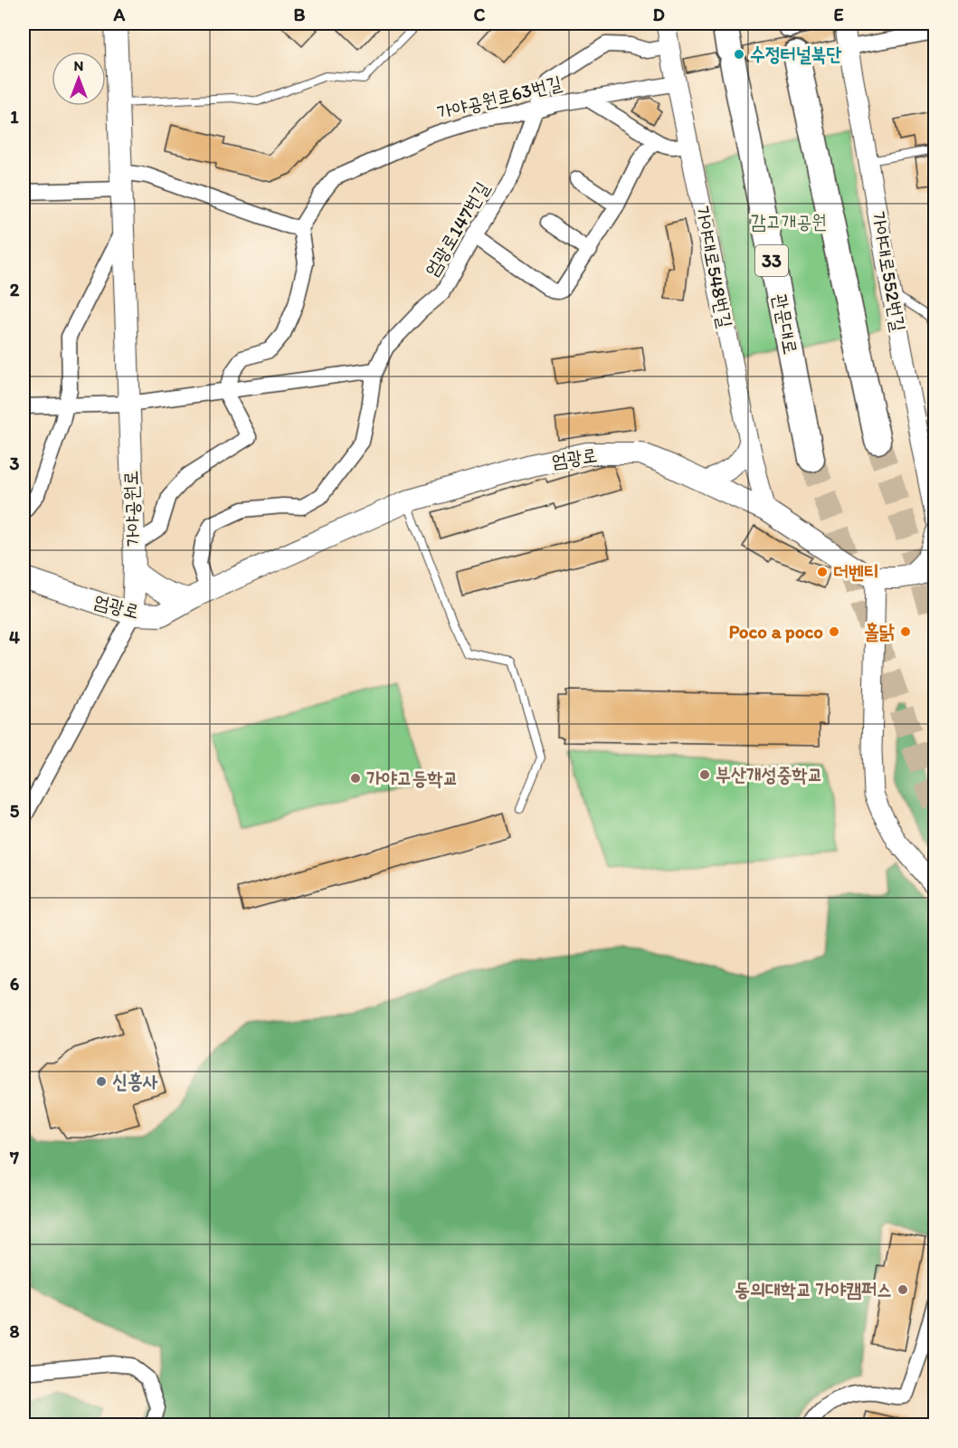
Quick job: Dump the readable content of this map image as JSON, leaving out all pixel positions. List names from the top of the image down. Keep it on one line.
{"streets":{"highway":["33","관문대로"],"main road":["엄광로","가야공원로"],"street":["가야공원로63번길","엄광로147번길","가야대로548번길","가야대로552번길"]},"crossings":[["가야공원로63번길","엄광로147번길"],["가야공원로63번길","가야대로548번길"],["엄광로147번길","가야대로548번길"],["엄광로147번길","엄광로"],["가야대로548번길","엄광로"],["엄광로","가야공원로"]],"parks":["감고개공원"],"places":["수정터널북단","더벤티","Poco a poco","홀닭","부산개성중학교","가야고등학교","신흥사","동의대학교 가야캠퍼스"],"north":"top","grid":{"columns":["A","B","C","D","E"],"rows":["1","2","3","4","5","6","7","8"]}}
